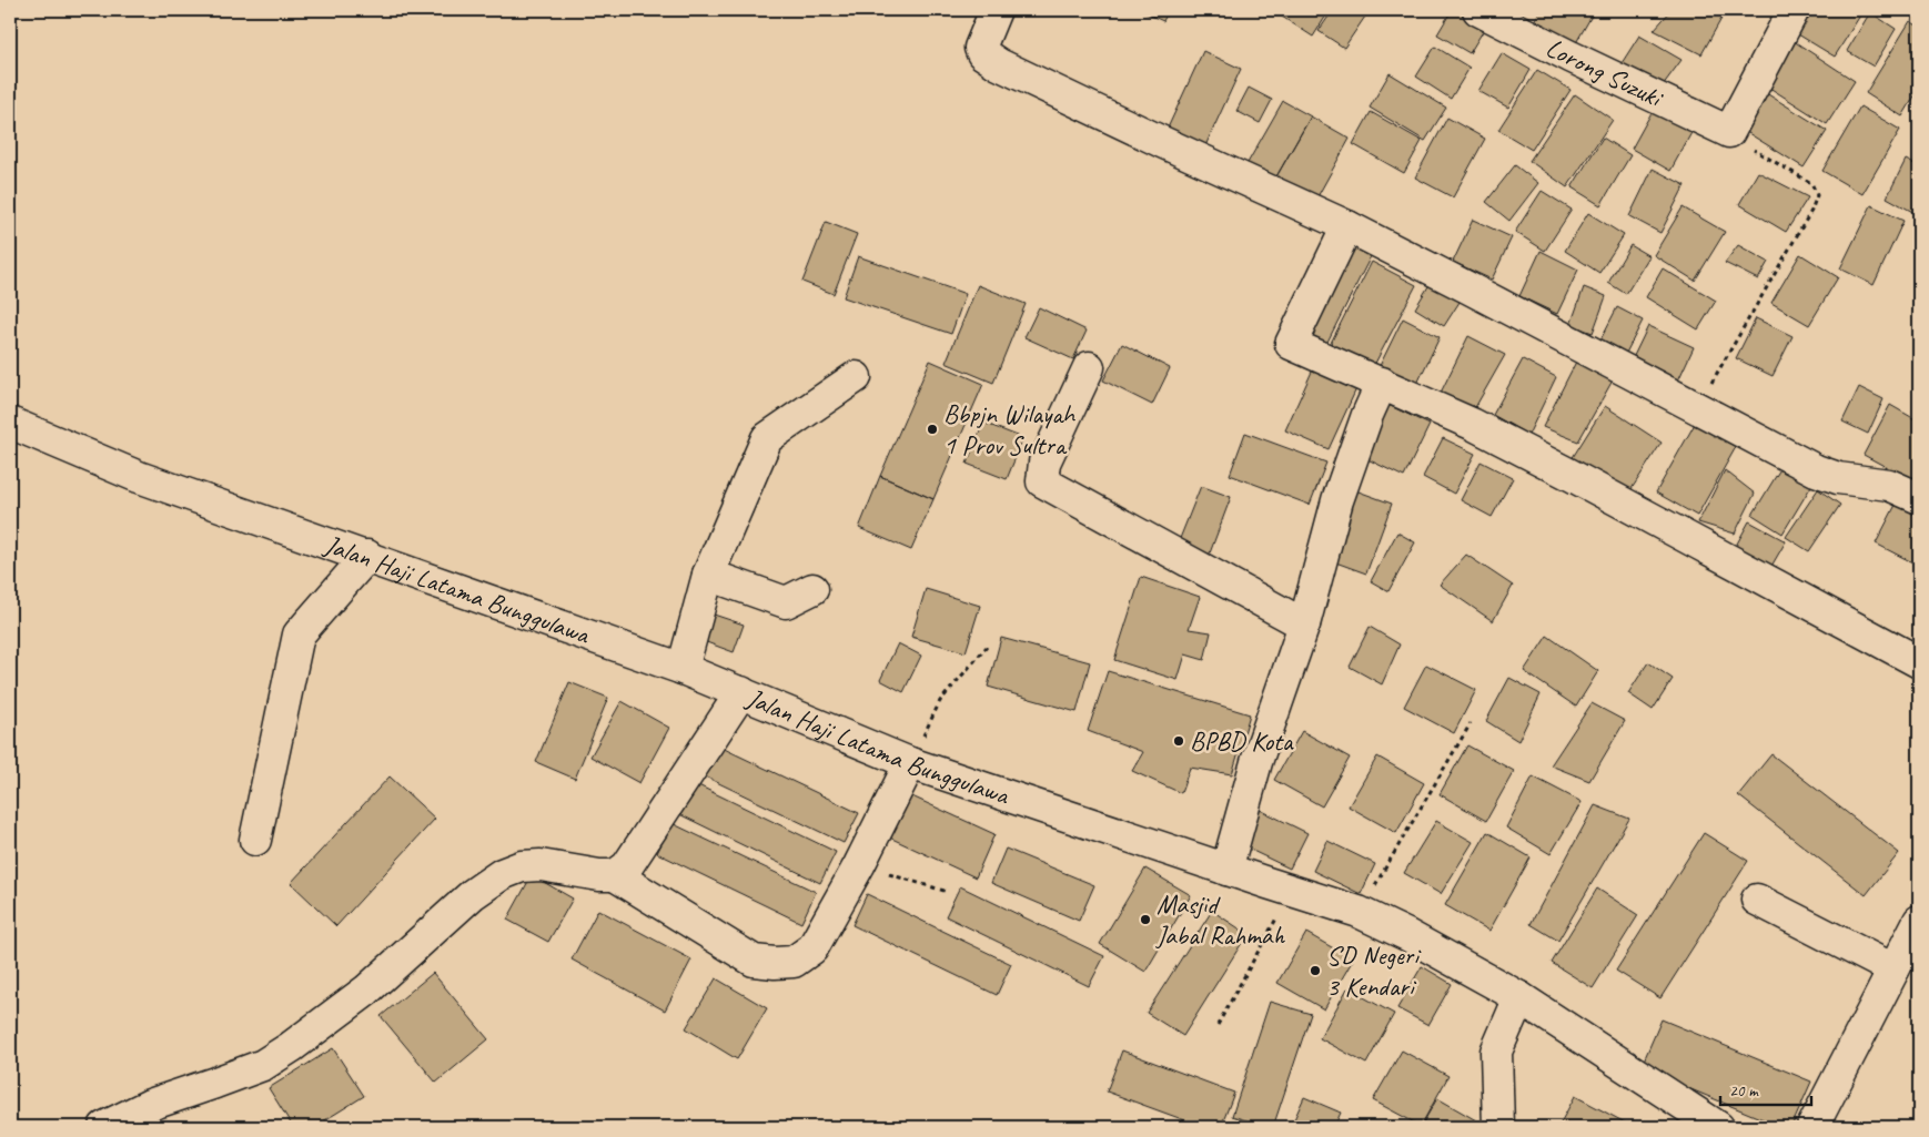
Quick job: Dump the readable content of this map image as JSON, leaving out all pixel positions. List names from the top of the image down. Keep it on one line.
{"streets":{"main road":["Lorong Suzuki","Jalan Haji Latama Bunggulawa"]},"places":["Bbpjn Wilayah 1 Prov Sultra","BPBD Kota","Masjid Jabal Rahmah","SD Negeri 3 Kendari"],"scale_bar":"20 m"}
